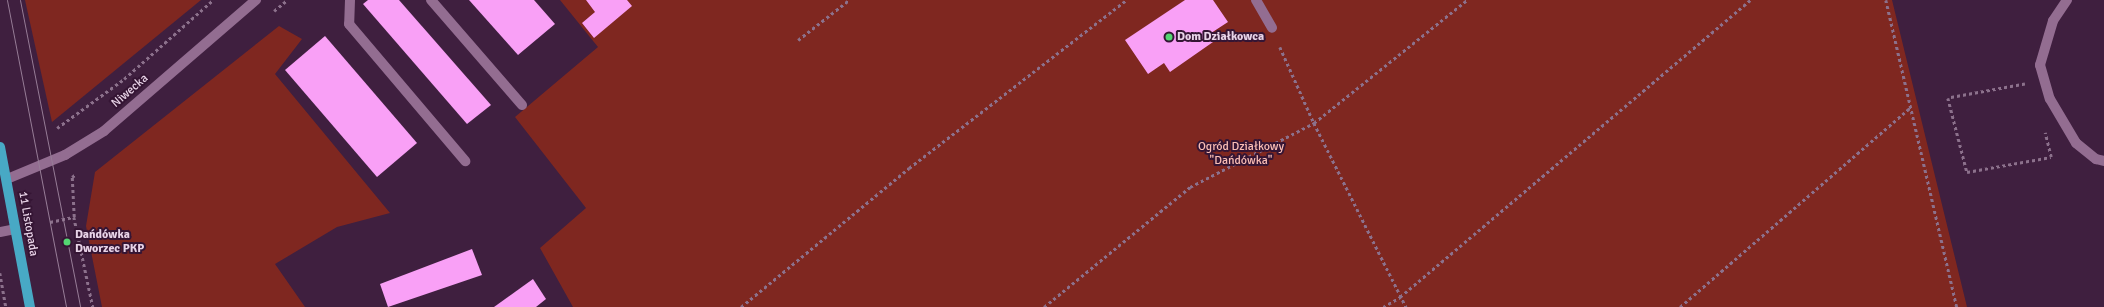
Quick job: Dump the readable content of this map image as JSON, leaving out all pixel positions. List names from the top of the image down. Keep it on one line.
{"streets":{"main road":["11 Listopada"],"street":["Niwecka"]},"crossings":[["Niwecka","11 Listopada"]],"parks":["Ogród Działkowy \"Dańdówka\""],"places":["Dom Działkowca","Dańdówka Dworzec PKP"]}
